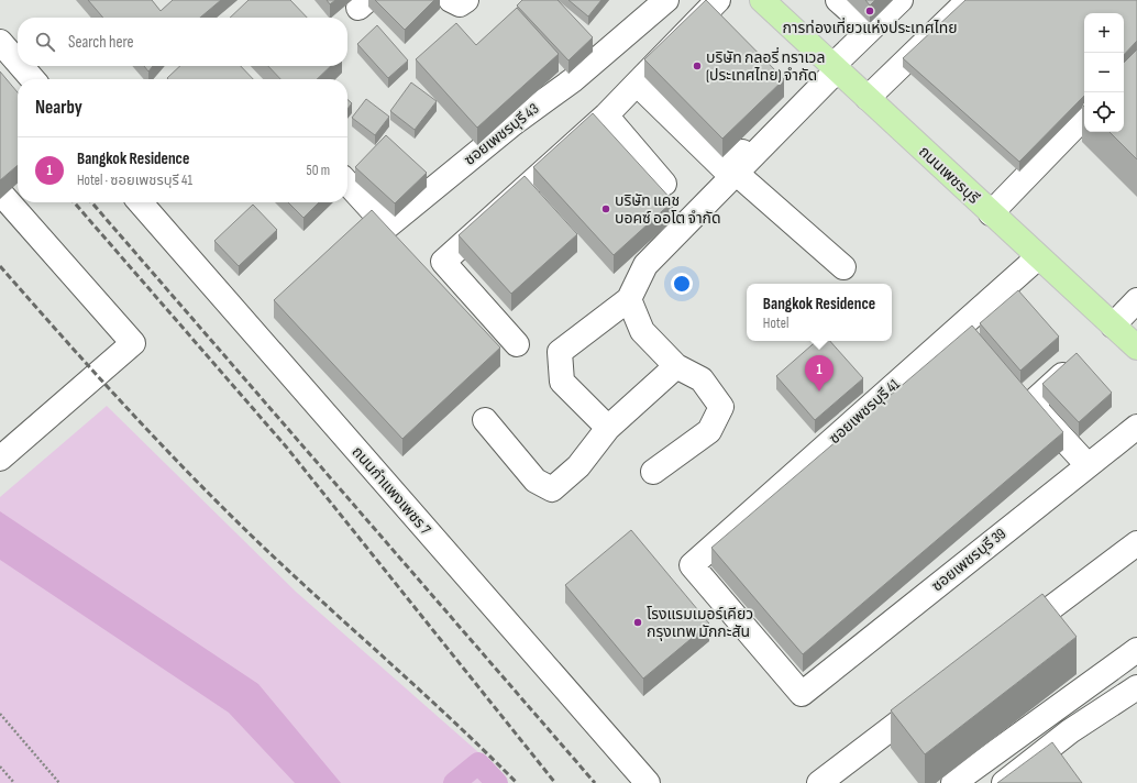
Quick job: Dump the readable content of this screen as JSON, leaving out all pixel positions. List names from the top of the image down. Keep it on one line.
{"streets":{"main road":["ถนนเพชรบุรี"],"street":["ซอยเพชรบุรี 43","ซอยเพชรบุรี 41","ถนนกำแพงเพชร 7","ซอยเพชรบุรี 39"]},"crossings":[["ถนนเพชรบุรี","ซอยเพชรบุรี 41"],["ซอยเพชรบุรี 41","ซอยเพชรบุรี 39"]],"places":["การท่องเที่ยวแห่งประเทศไทย","บริษัท กลอรี่ ทราเวล (ประเทศไทย) จำกัด","บริษัท แคช บอคซ์ ออโต จำกัด","โรงแรมเมอร์เคียว กรุงเทพ มักกะสัน"],"page":{"map_buttons":["+","−"],"search":"Search here","heading":"Nearby","list":[{"mark":"1","name":"Bangkok Residence","note":"Hotel · ซอยเพชรบุรี 41","value":"50 m"}],"popup":["Bangkok Residence","Hotel"],"pins":"1"}}
